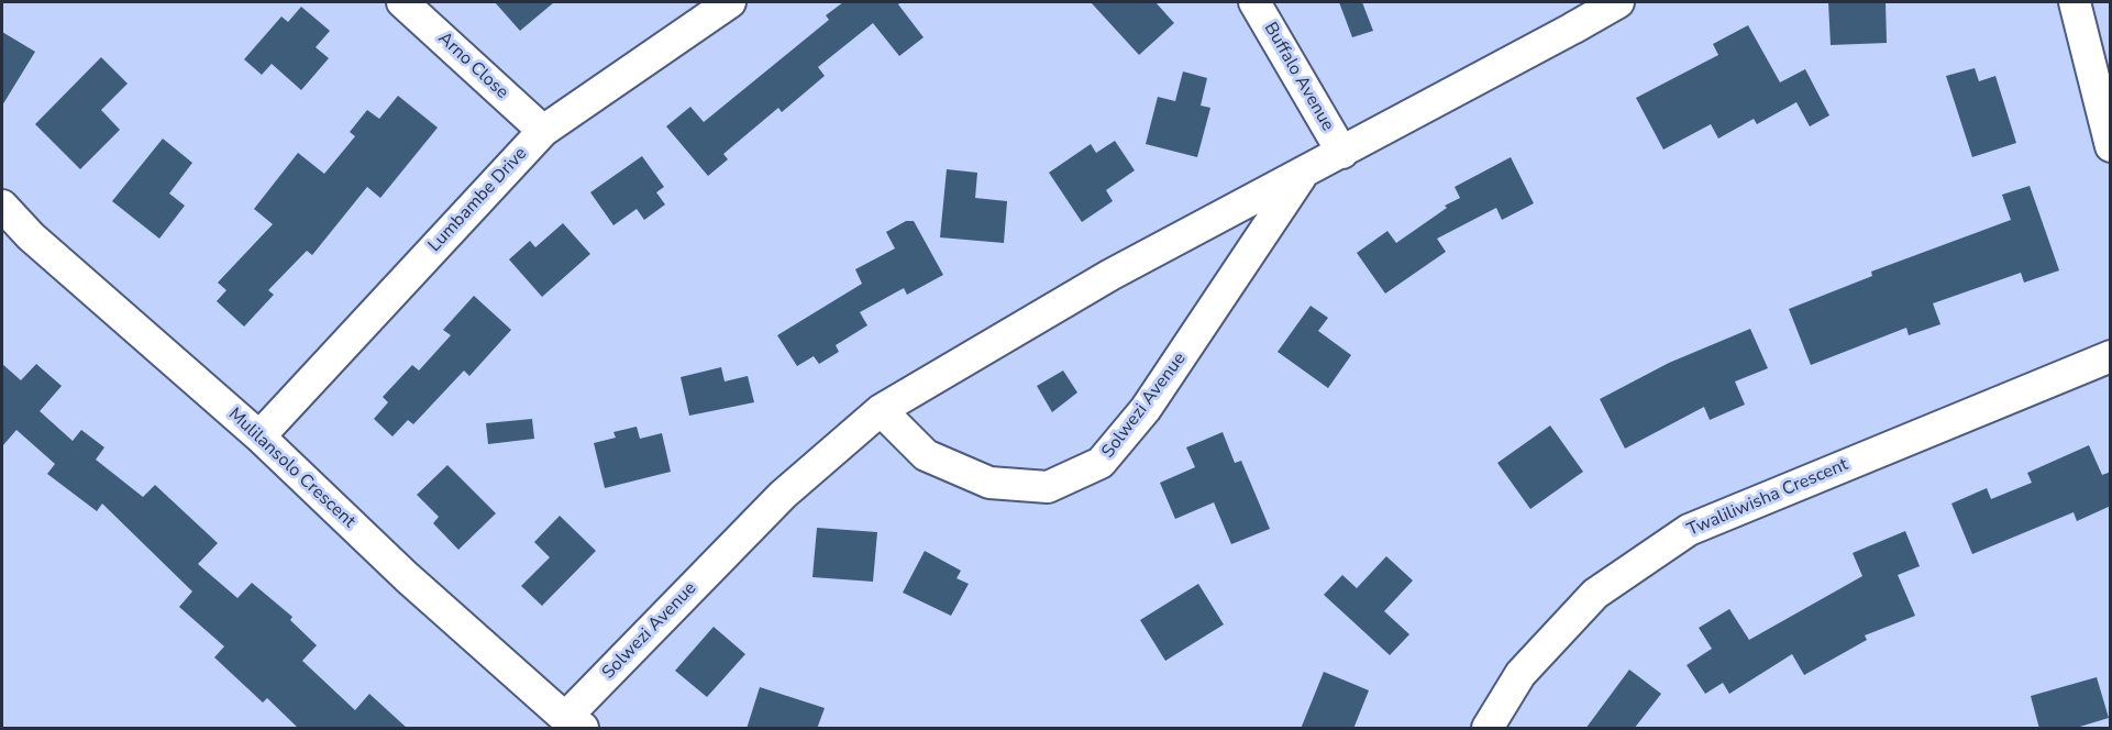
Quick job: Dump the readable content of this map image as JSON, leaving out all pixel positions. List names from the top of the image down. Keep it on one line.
{"streets":{"street":["Arno Close","Buffalo Avenue","Lumbambe Drive","Solwezi Avenue","Mulilansolo Crescent","Twaliliwisha Crescent"]},"crossings":[["Arno Close","Lumbambe Drive"],["Buffalo Avenue","Solwezi Avenue"],["Lumbambe Drive","Mulilansolo Crescent"],["Solwezi Avenue","Mulilansolo Crescent"]]}
